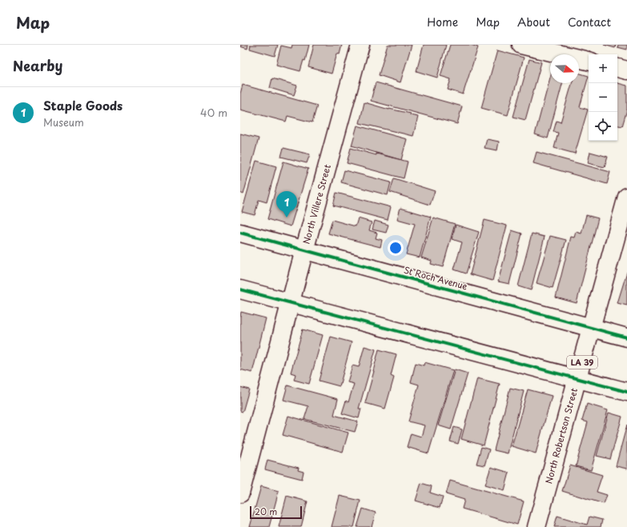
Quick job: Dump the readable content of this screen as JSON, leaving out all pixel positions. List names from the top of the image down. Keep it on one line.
{"streets":{"street":["North Villere Street","St Roch Avenue","LA 39","North Robertson Street"]},"crossings":[["North Villere Street","St Roch Avenue"],["St Roch Avenue","North Robertson Street"]],"scale_bar":"20 m","north":"right","page":{"header":"Map","nav":["Home","Map","About","Contact"],"heading":"Nearby","map_buttons":["+","−"],"list":[{"mark":"1","name":"Staple Goods","note":"Museum","value":"40 m"}],"pins":"1","scale":"20 m"}}
